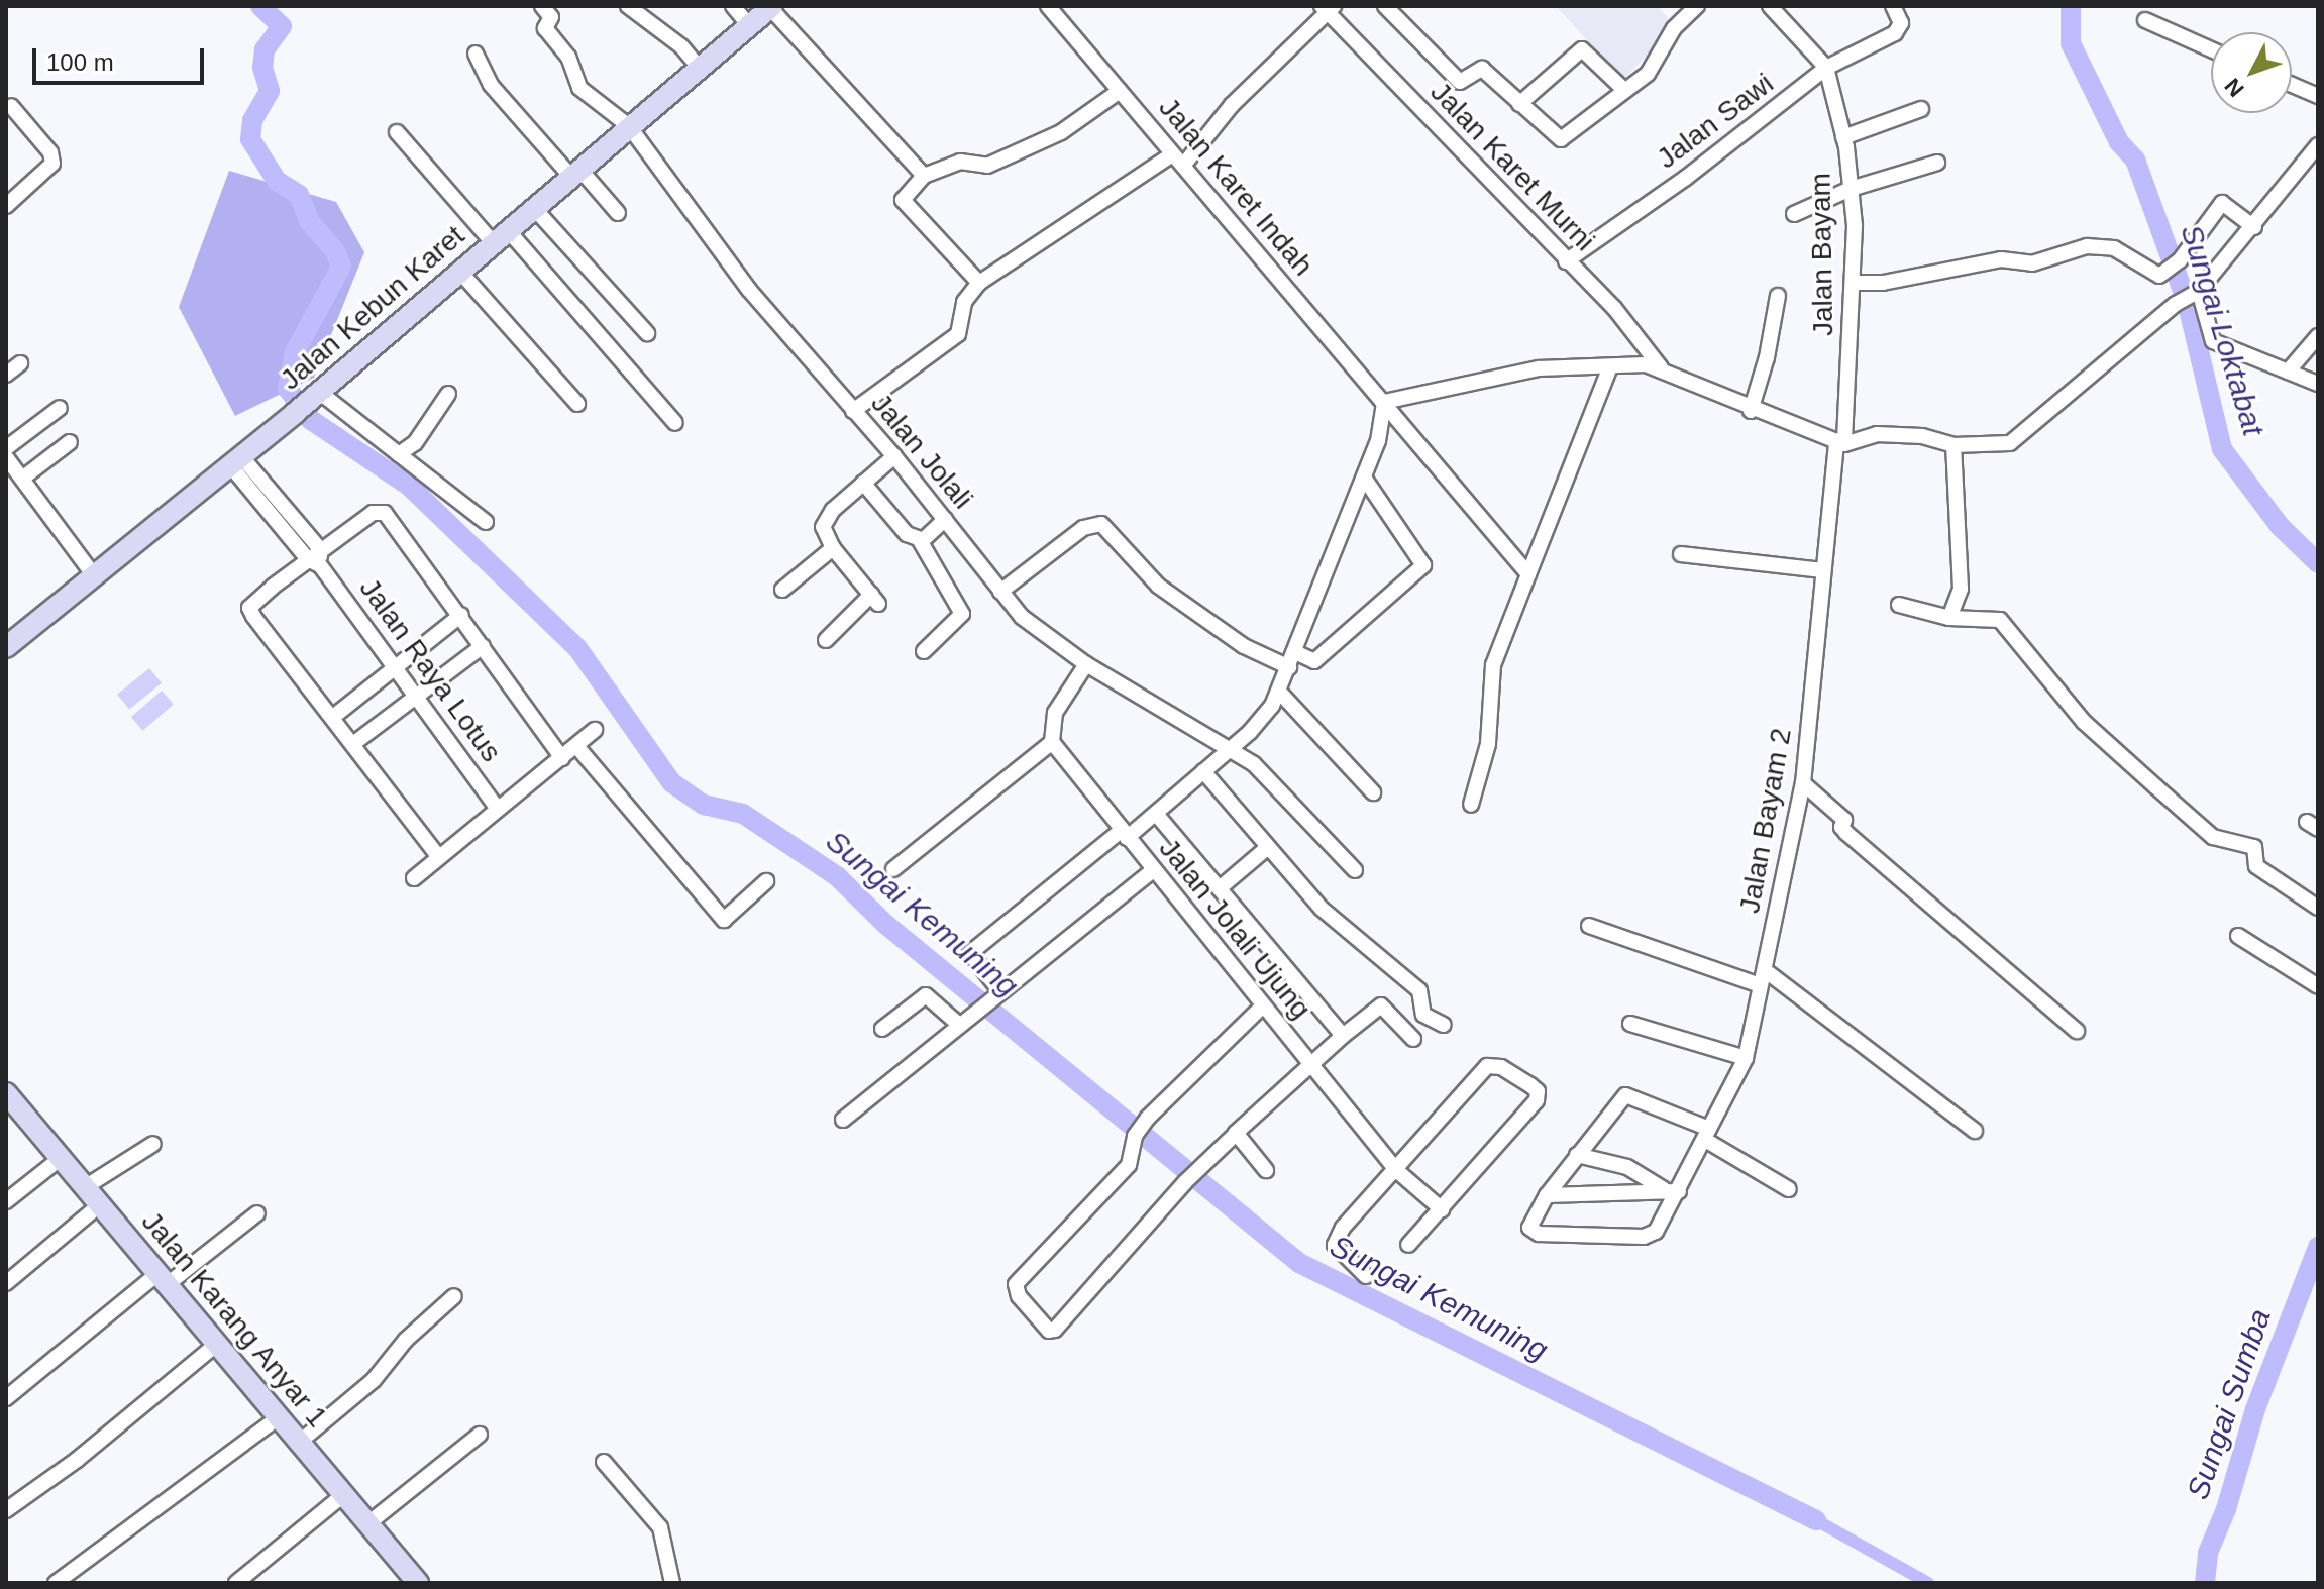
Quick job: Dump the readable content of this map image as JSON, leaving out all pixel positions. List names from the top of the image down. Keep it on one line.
{"streets":{"main road":["Jalan Kebun Karet","Jalan Karang Anyar 1"],"street":["Jalan Sawi","Jalan Karet Murni","Jalan Karet Indah","Jalan Bayam","Jalan Jolali","Jalan Raya Lotus","Jalan Bayam 2","Jalan Jolali Ujung"]},"crossings":[["Jalan Sawi","Jalan Karet Murni"],["Jalan Sawi","Jalan Bayam"],["Jalan Bayam","Jalan Bayam 2"],["Jalan Kebun Karet","Jalan Jolali"],["Jalan Kebun Karet","Jalan Raya Lotus"]],"water":["Sungai Loktabat","Sungai Kemuning","Sungai Sumba"],"scale_bar":"100 m","north":"bottom left"}
